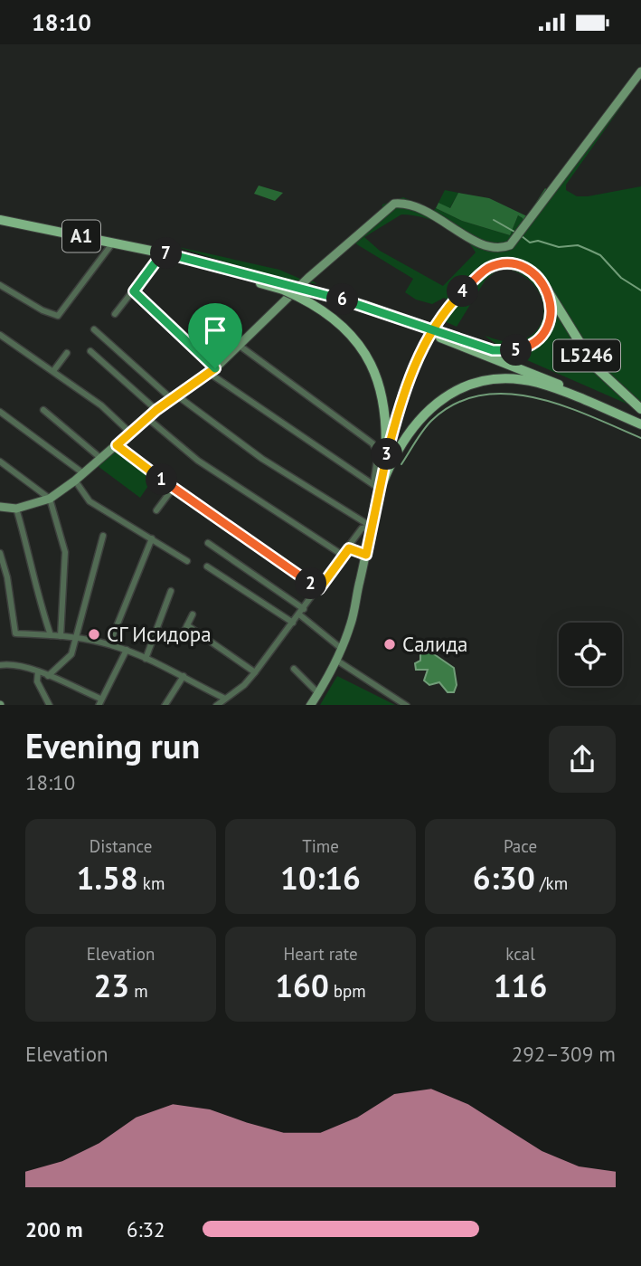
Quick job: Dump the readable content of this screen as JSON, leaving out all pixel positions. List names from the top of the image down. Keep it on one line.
{"streets":{"main road":["A1","L5246"]},"crossings":[["A1","L5246"]],"places":["СГ Исидора","Салида"],"page":{"status":"18:10","pins":["7","4","6","5","3","1","2"],"heading":["Evening run","18:10"],"stats":[["Distance","1.58 km"],["Time","10:16"],["Pace","6:30 /km"],["Elevation","23 m"],["Heart rate","160 bpm"],["kcal","116"]],"chart":["Elevation","292–309 m"],"list":[{"name":"200 m","note":"6:32"}]}}
